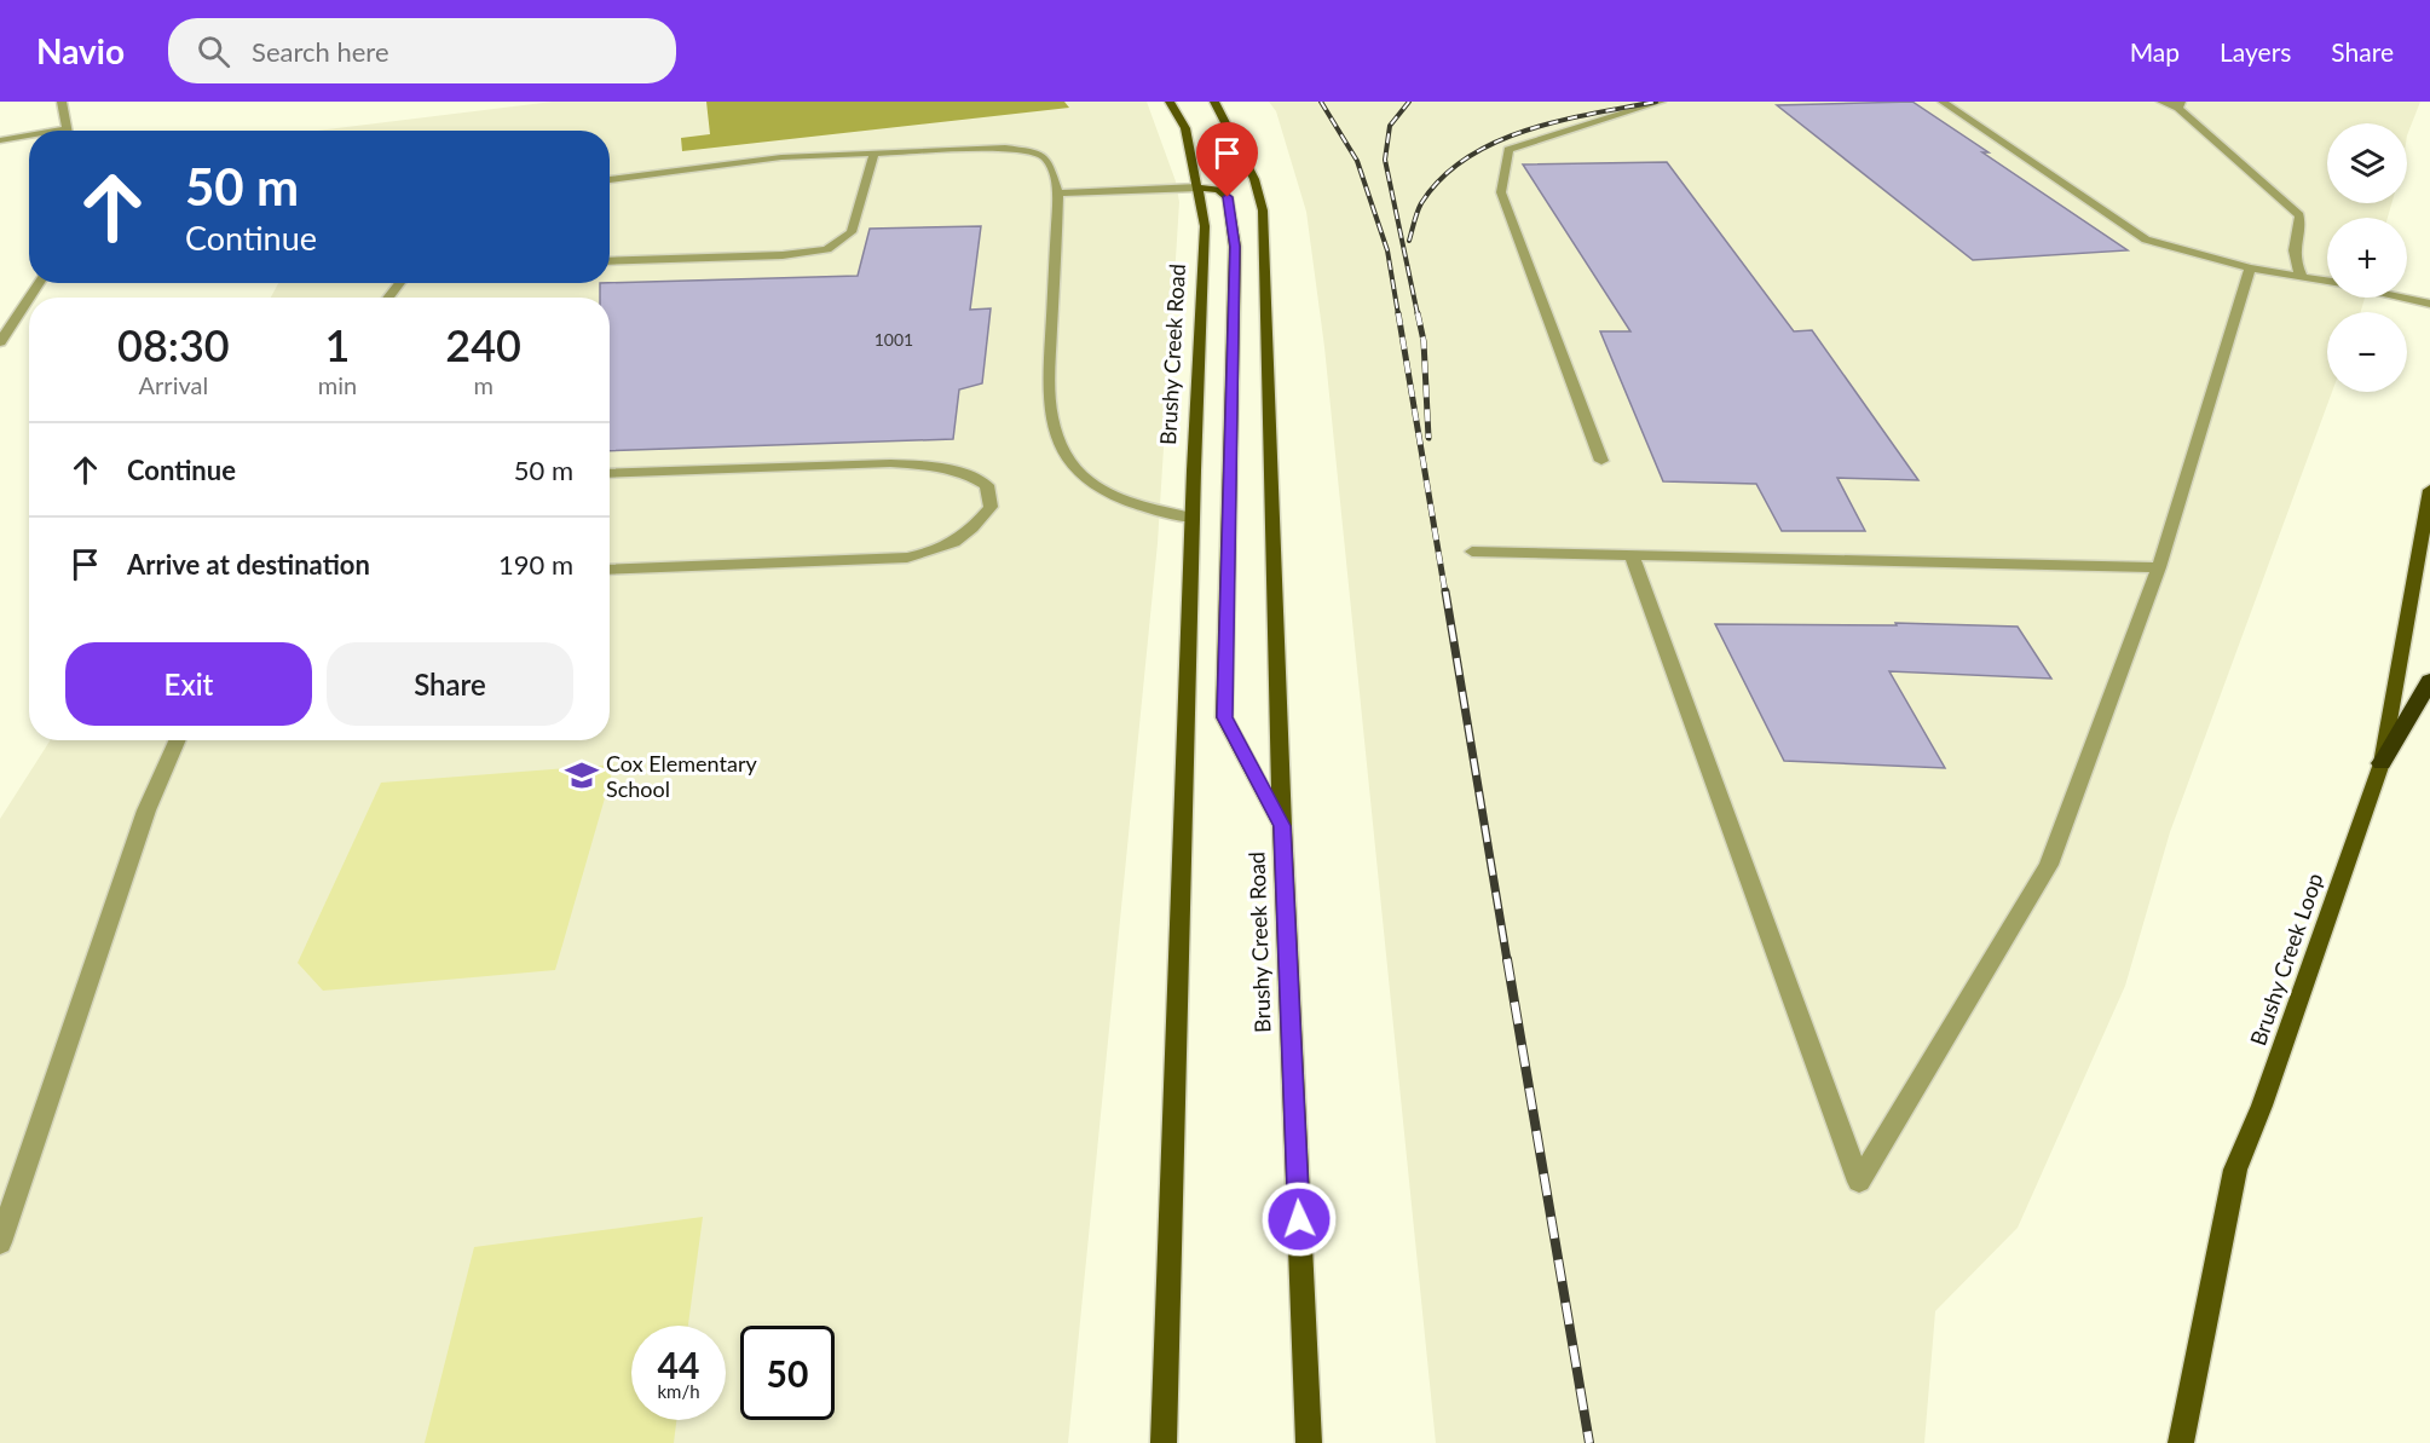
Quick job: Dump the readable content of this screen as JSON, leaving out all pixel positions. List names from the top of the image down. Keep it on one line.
{"streets":{"main road":["Brushy Creek Road","Brushy Creek Loop"]},"places":{"school or university":["Cox Elementary School"]},"house_numbers":["1001"],"page":{"header":"Navio","search":"Search here","nav":["Map","Layers","Share"],"map_buttons":["+","−"],"turn":["50 m","Continue"],"eta":["08:30","Arrival","1","min","240","m"],"list":[{"name":"Continue","value":"50 m"},{"name":"Arrive at destination","value":"190 m"}],"buttons":["Exit","Share"],"speed":"44 km/h","limit":"50"}}
